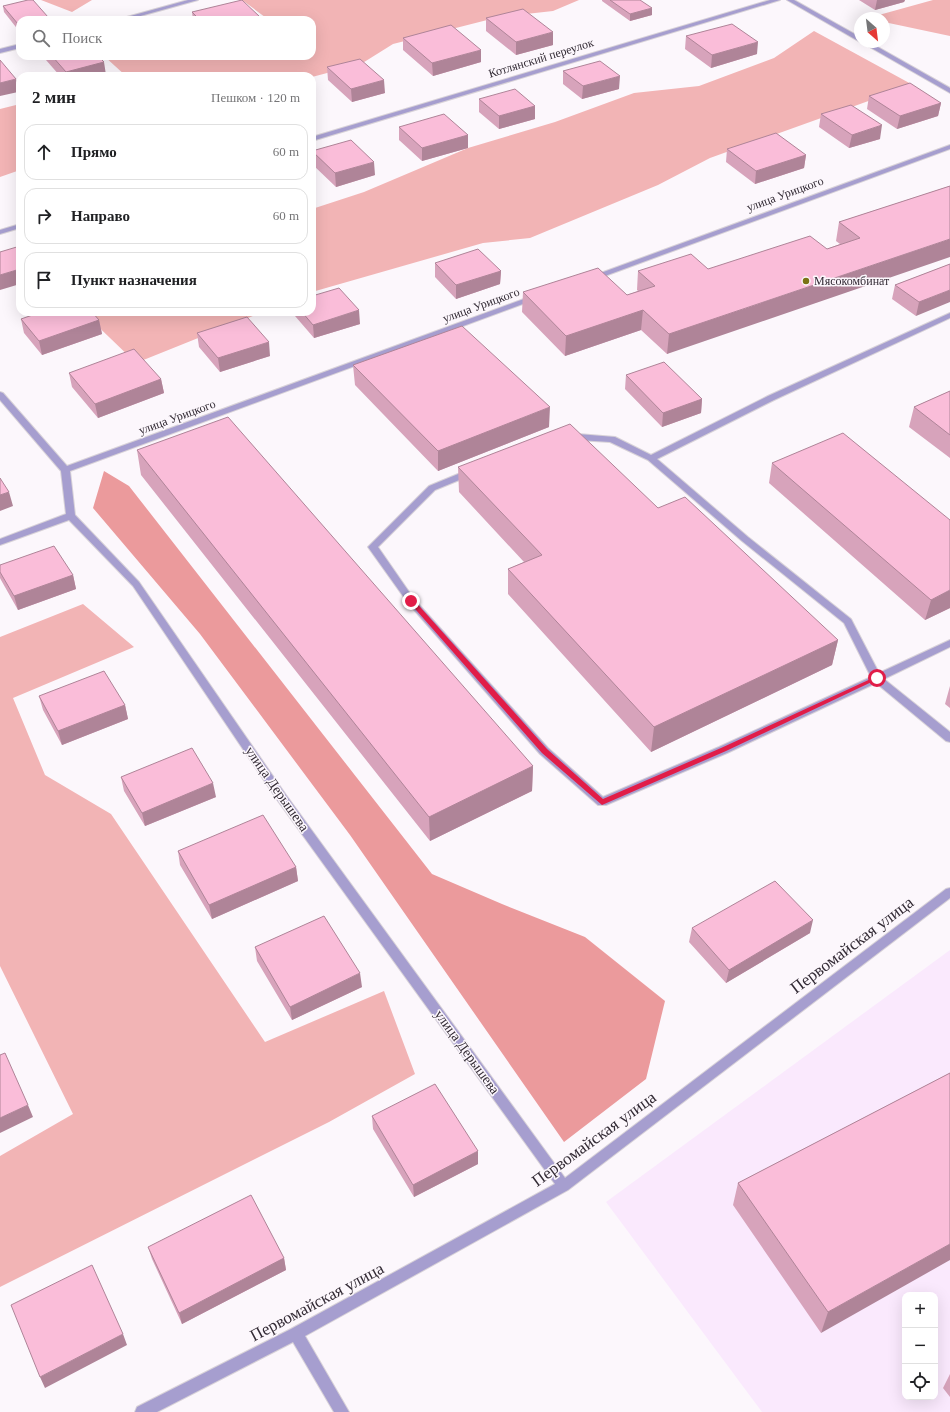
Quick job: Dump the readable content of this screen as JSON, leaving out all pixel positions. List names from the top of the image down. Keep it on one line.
{"streets":{"street":["Котлянский переулок","улица Урицкого","улица Дерышева","Первомайская улица"]},"crossings":[["улица Дерышева","Первомайская улица"]],"places":["Мясокомбинат"],"north":"bottom right","page":{"search":"Поиск","heading":["2 мин","Пешком · 120 m"],"list":[["Прямо","60 m"],["Направо","60 m"],"Пункт назначения"],"map_buttons":["+","−"]}}
